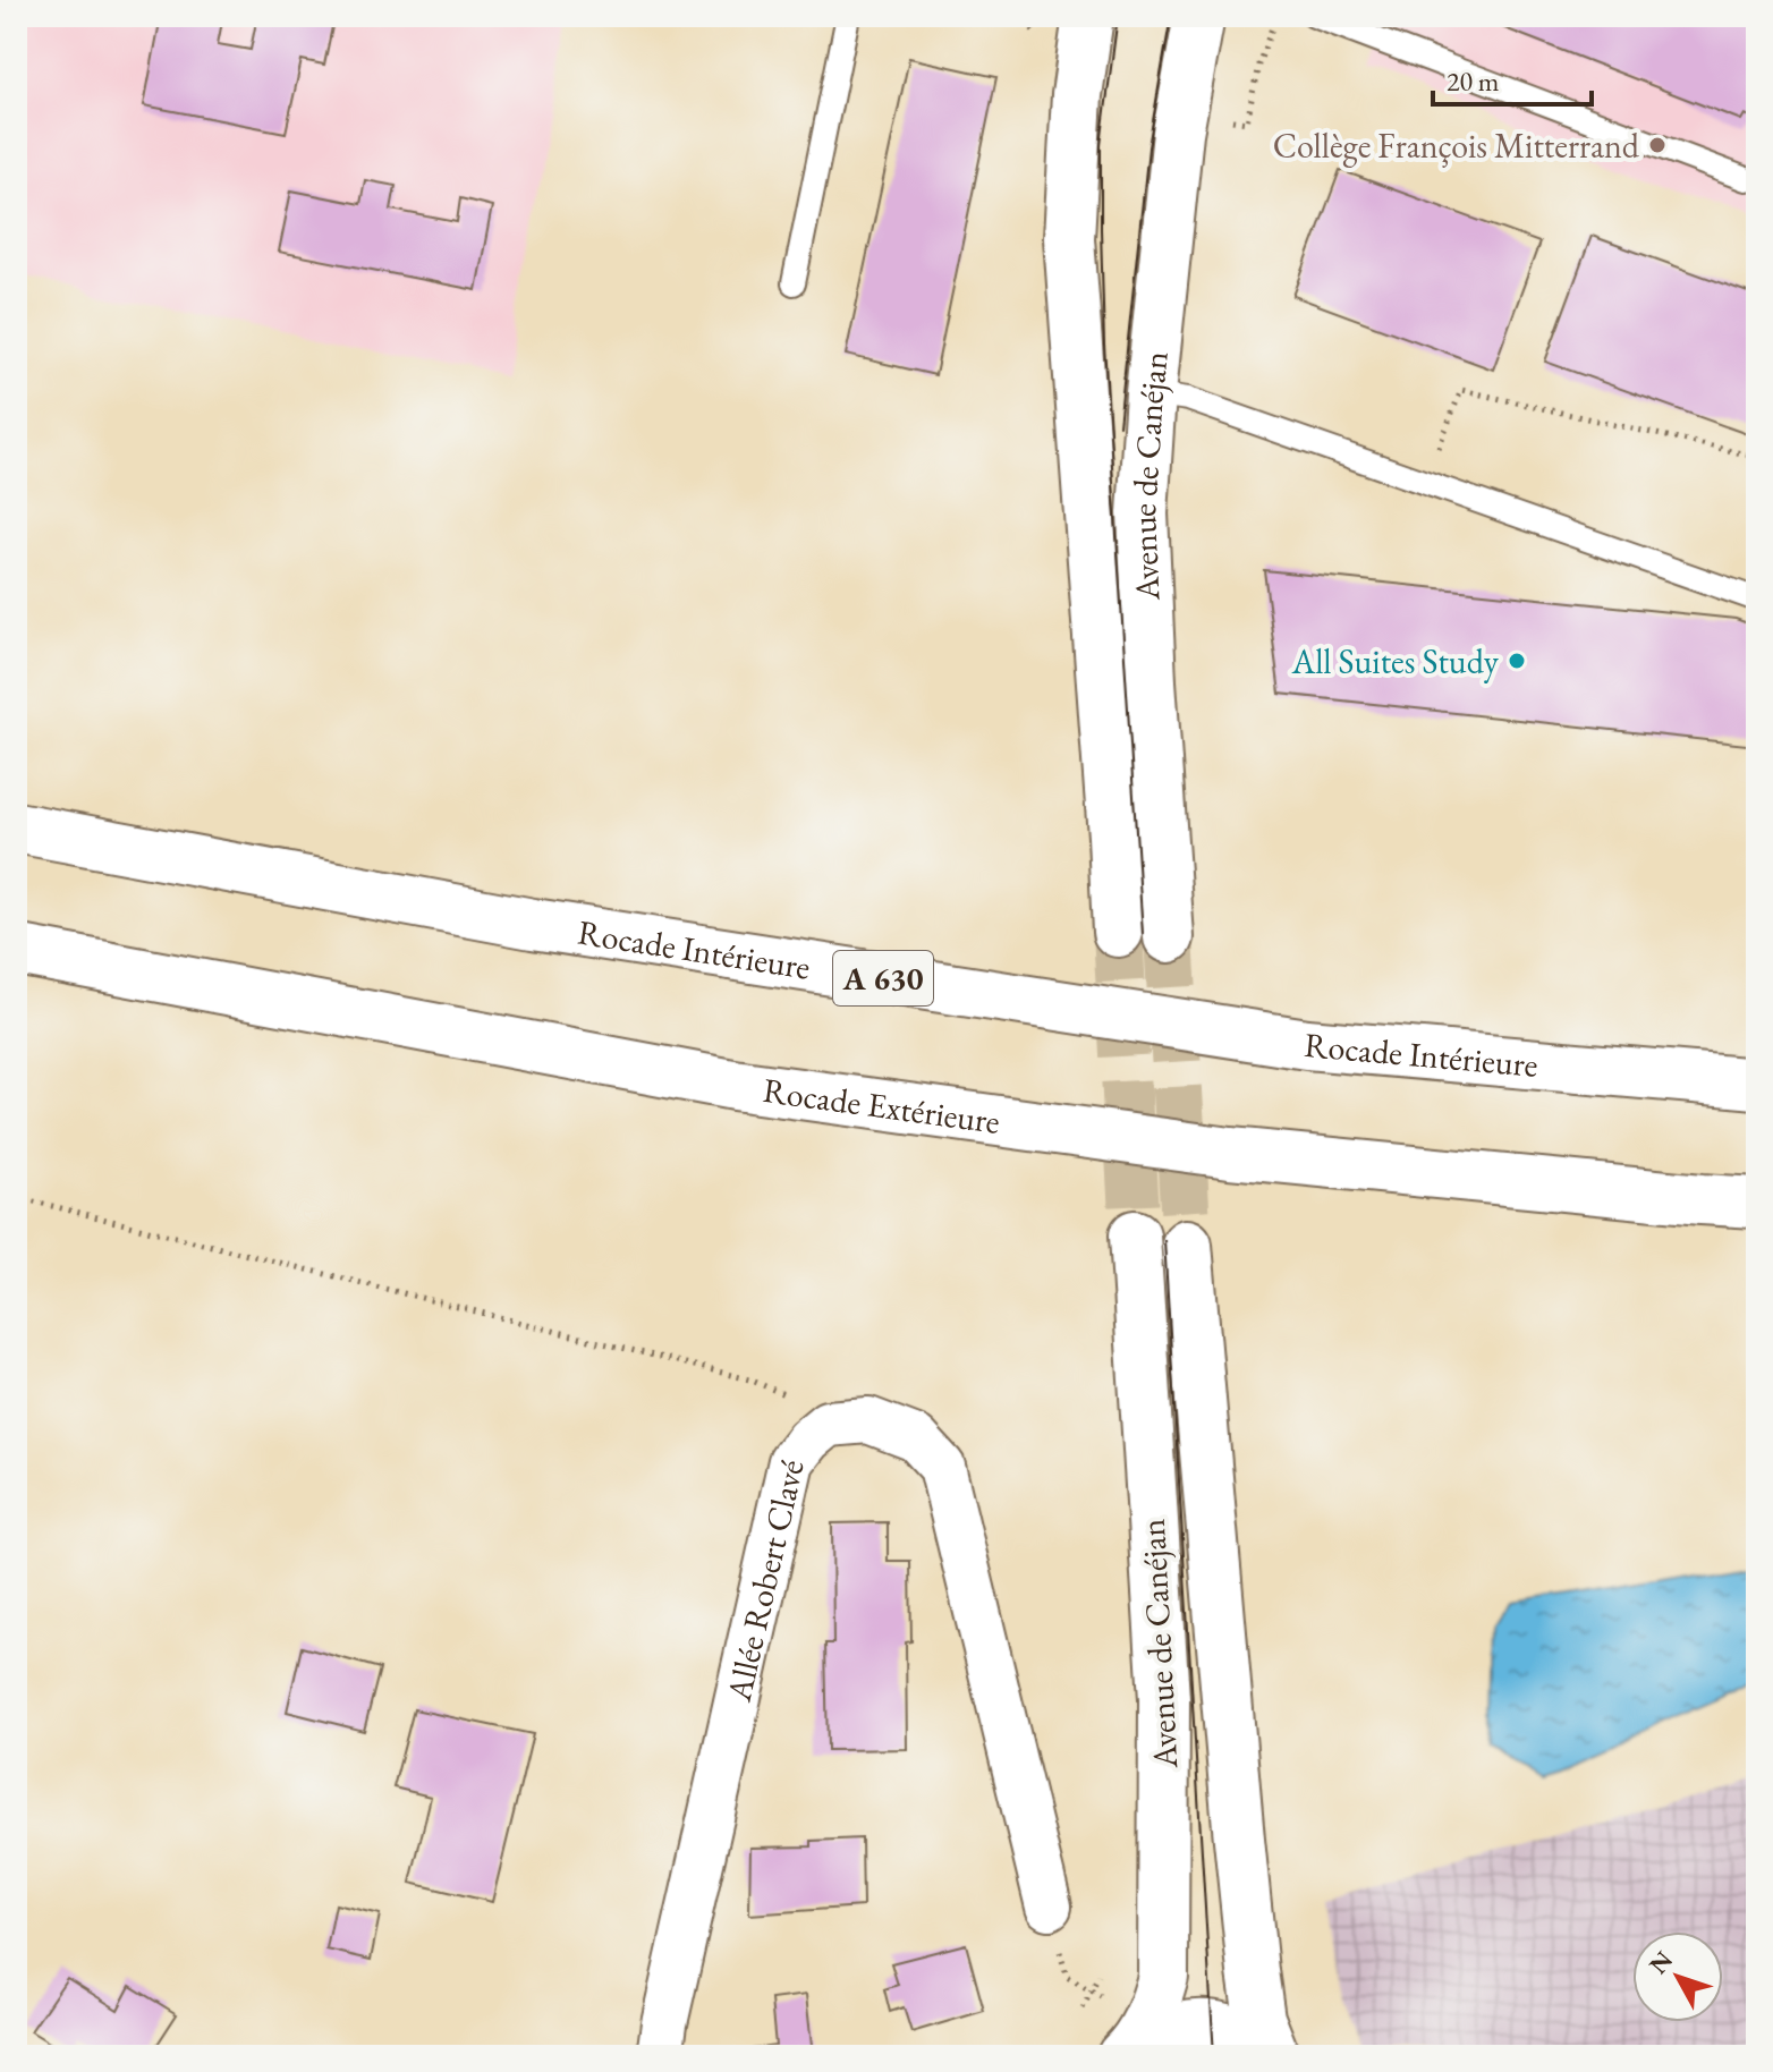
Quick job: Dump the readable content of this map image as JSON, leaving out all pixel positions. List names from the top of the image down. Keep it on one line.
{"streets":{"main road":["Avenue de Canéjan","Rocade Intérieure","A 630","Rocade Extérieure"],"street":["Allée Robert Clavé"]},"places":["Collège François Mitterrand","All Suites Study"],"scale_bar":"20 m","north":"top left"}
